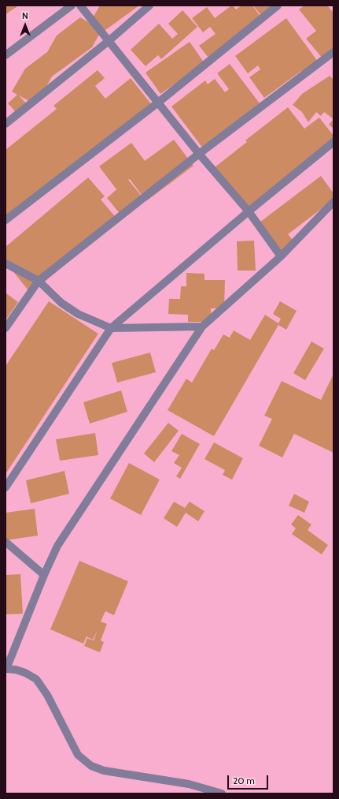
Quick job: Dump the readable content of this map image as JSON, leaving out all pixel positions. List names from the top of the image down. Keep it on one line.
{"scale_bar":"20 m","north":"top"}
